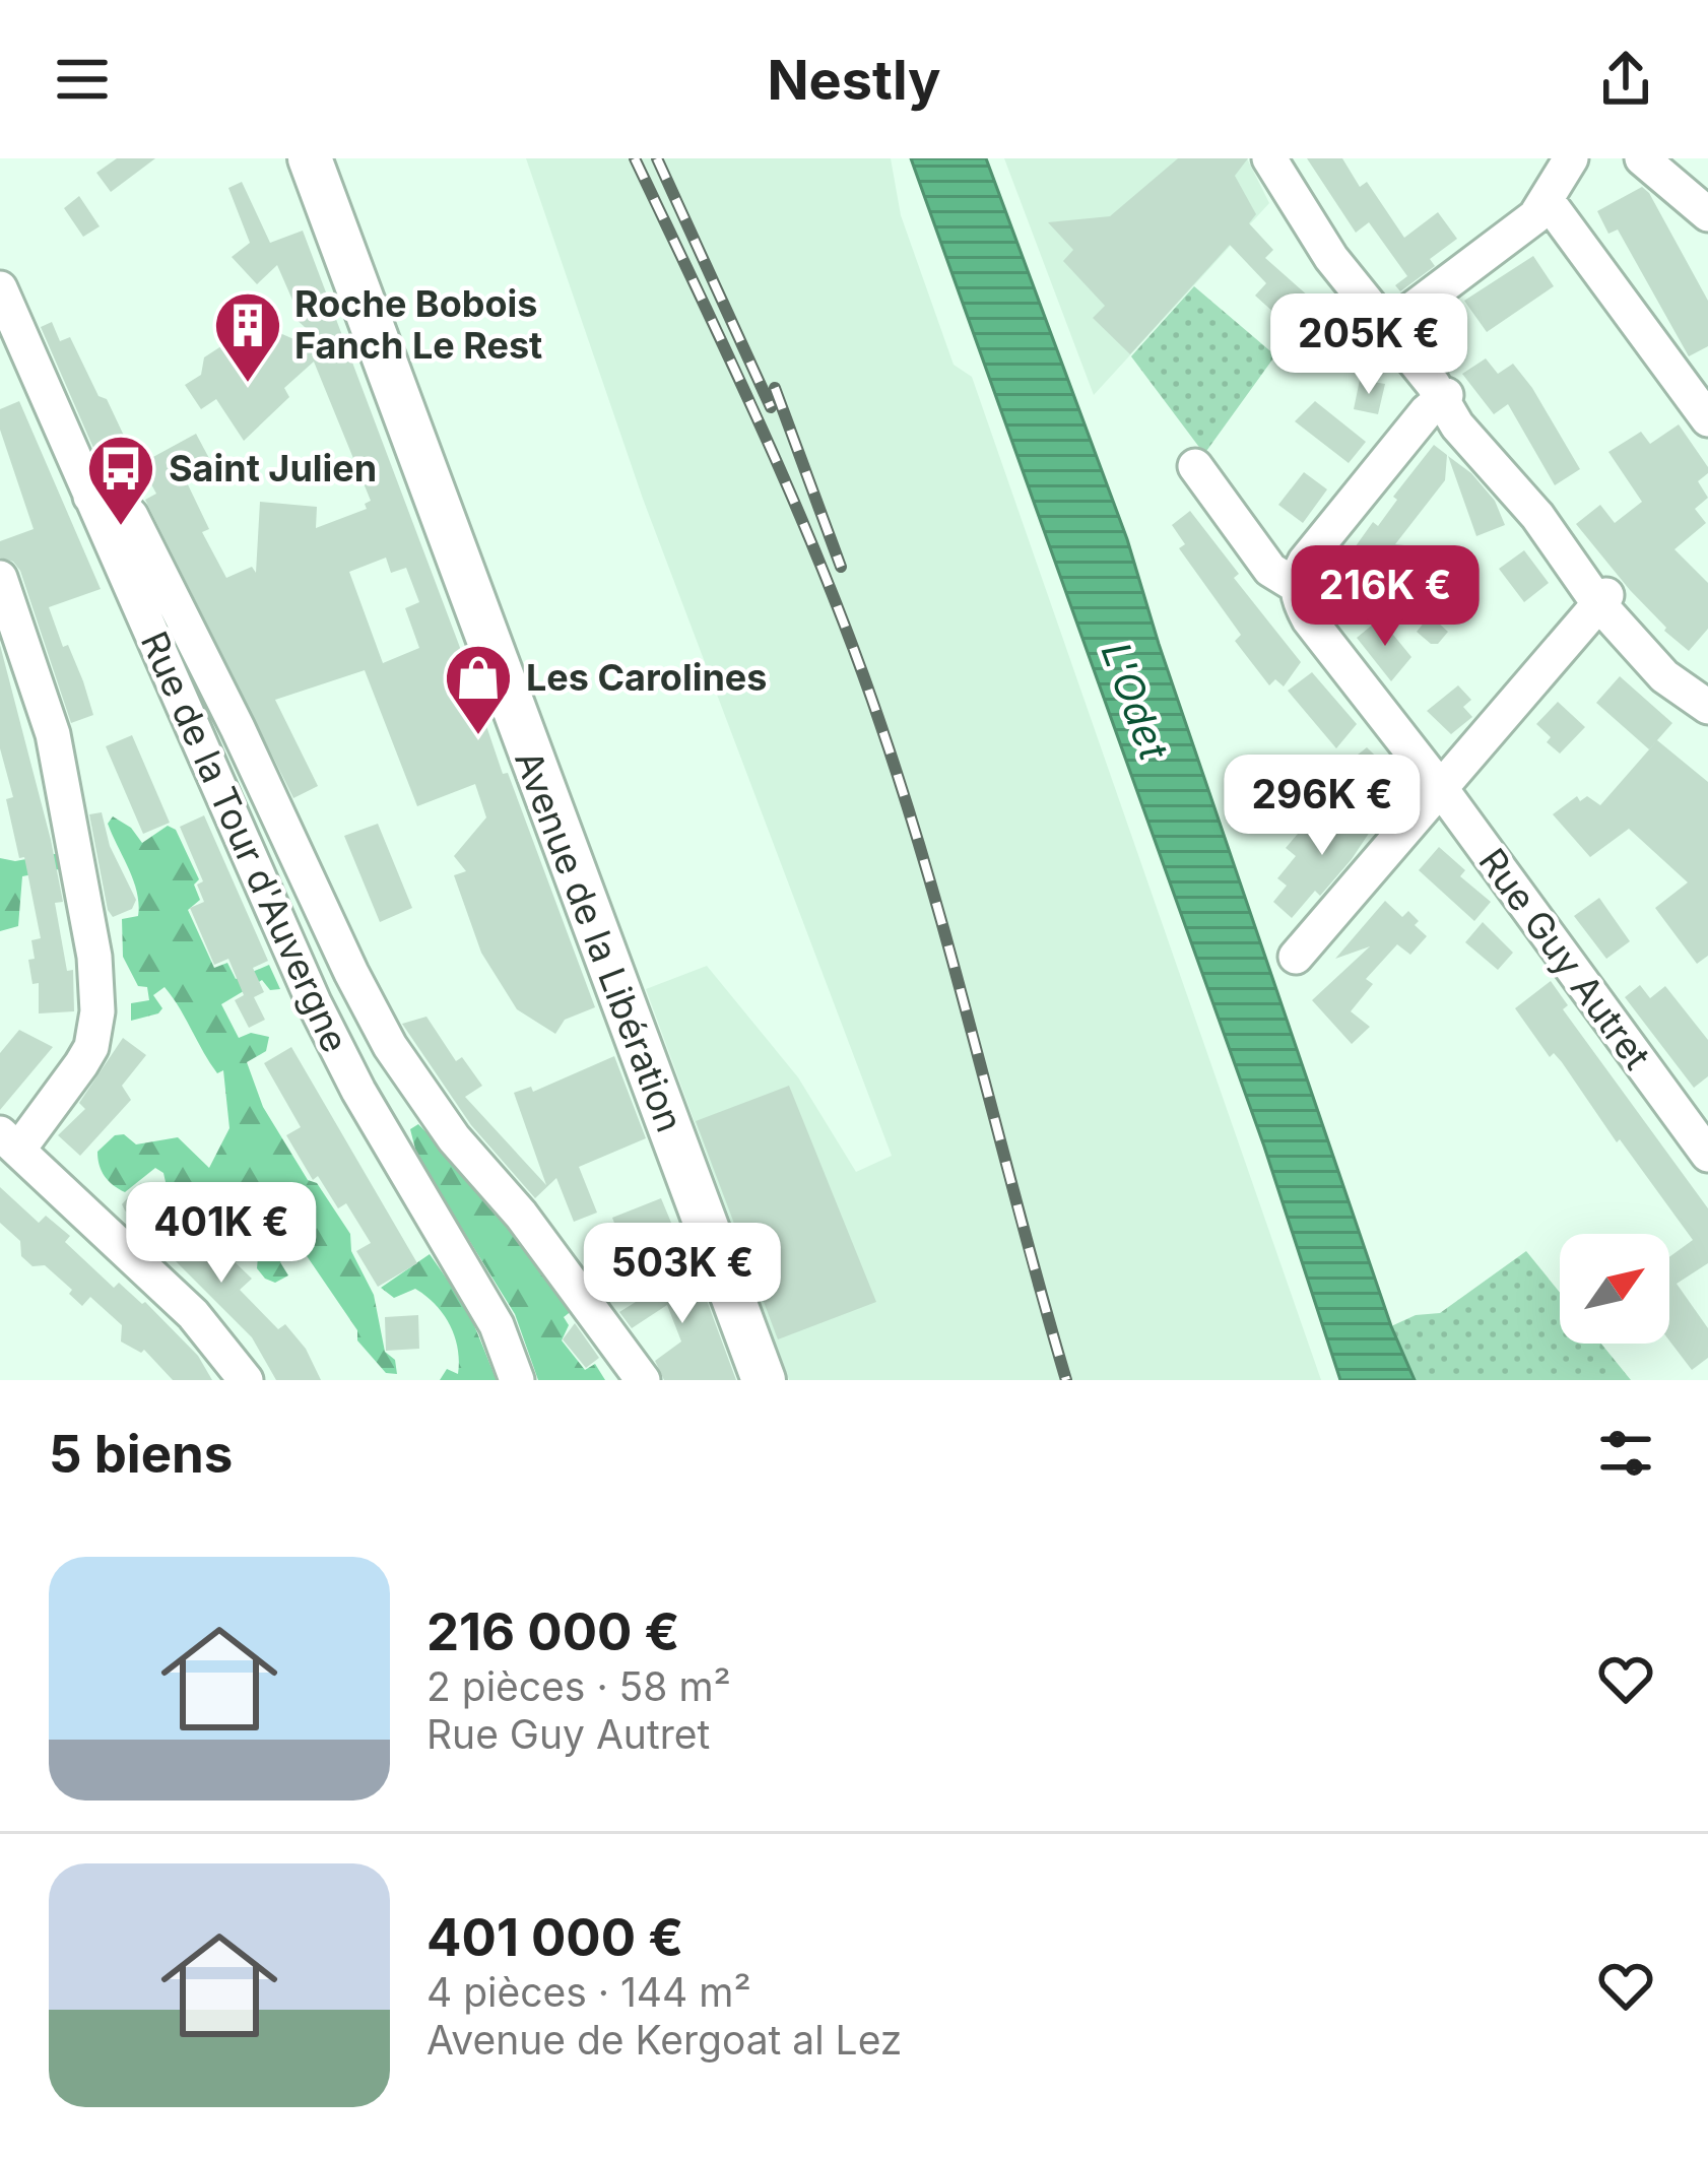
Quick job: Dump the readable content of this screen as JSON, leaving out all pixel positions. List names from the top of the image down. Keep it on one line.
{"streets":{"main road":["Avenue de la Libération"],"street":["Rue de la Tour d'Auvergne","Rue Guy Autret"]},"water":["L'Odet"],"places":{"building":["Roche Bobois Fanch Le Rest"],"bus stop":["Saint Julien"],"shop":["Les Carolines"]},"north":"top right","page":{"header":"Nestly","price":["205K €","216K €","296K €","401K €","503K €"],"heading":"5 biens","list":[{"name":"216 000 €","note":"2 pièces · 58 m² · Rue Guy Autret"},{"name":"401 000 €","note":"4 pièces · 144 m² · Avenue de Kergoat al Lez"}]}}
